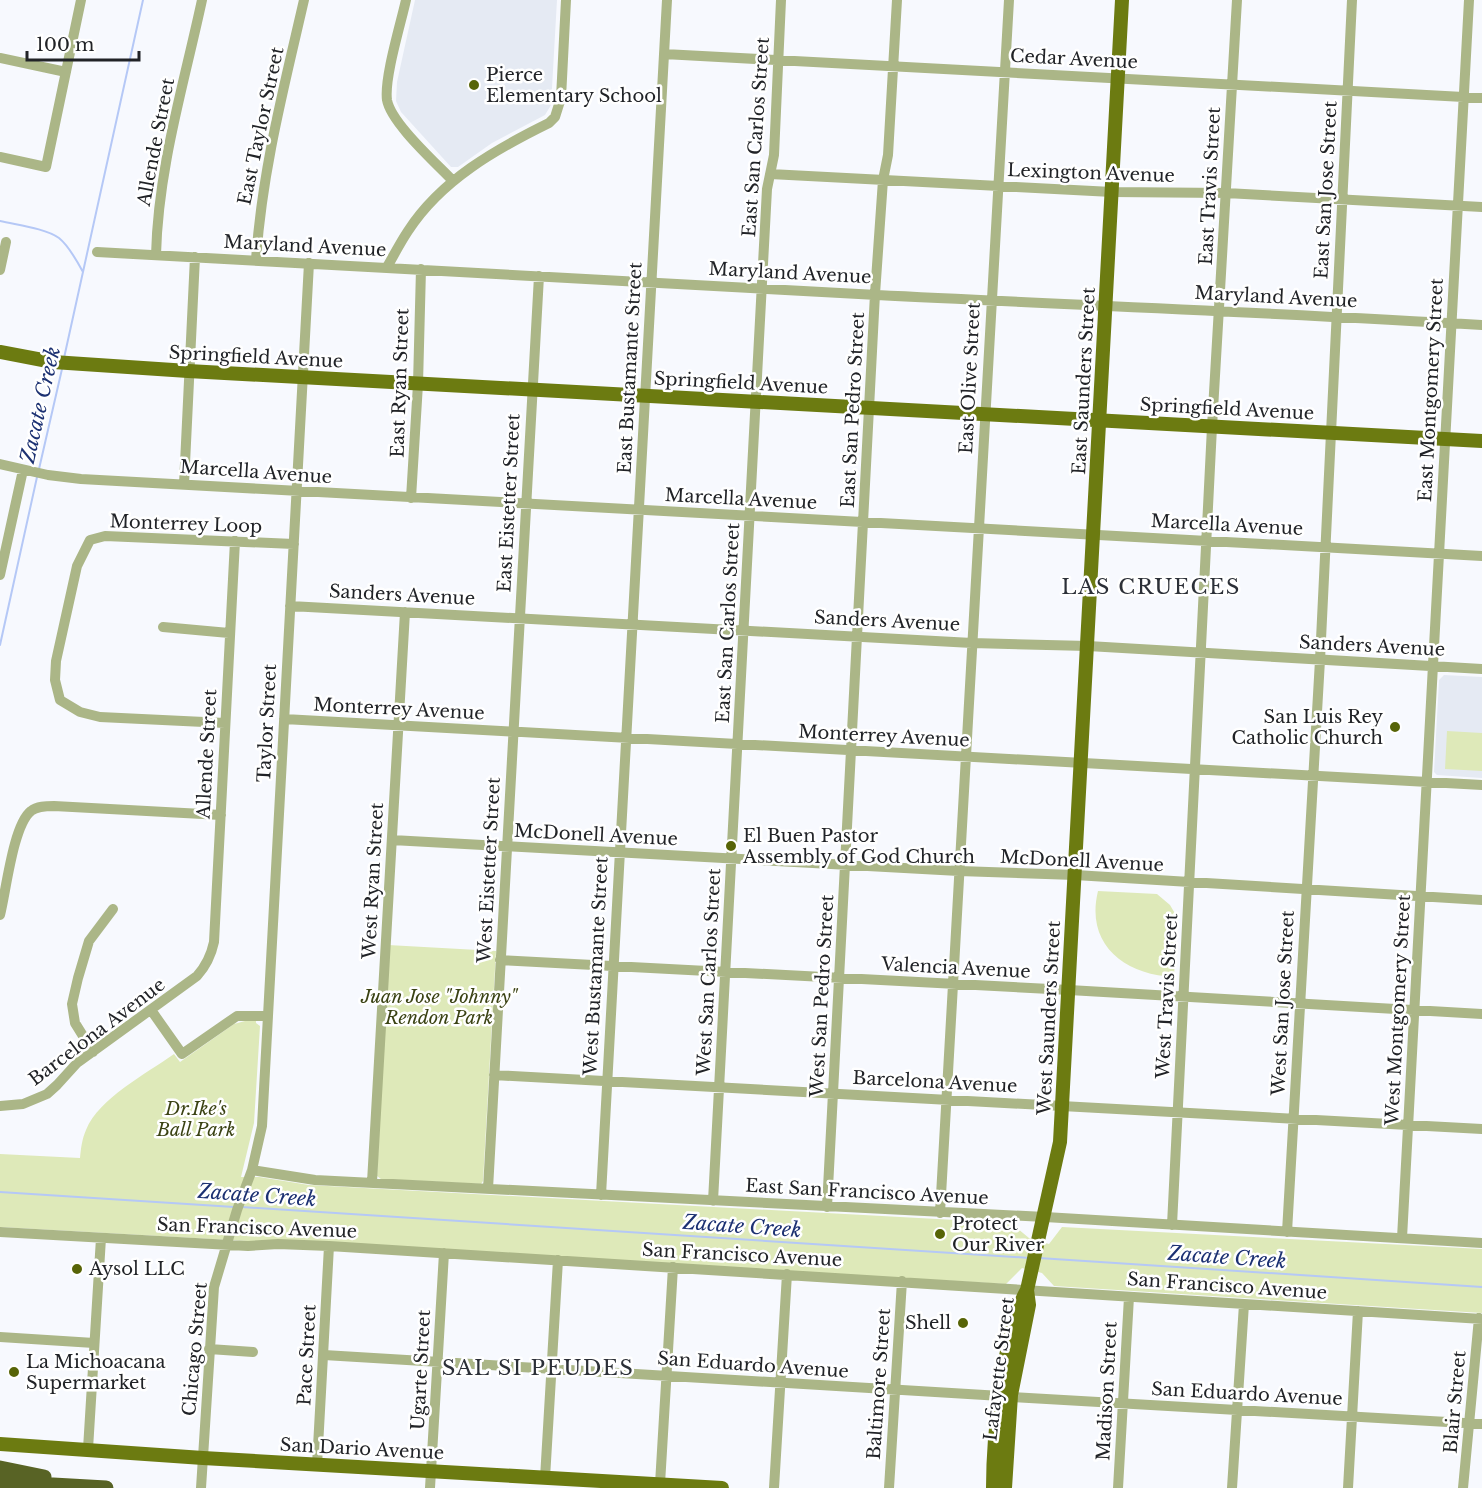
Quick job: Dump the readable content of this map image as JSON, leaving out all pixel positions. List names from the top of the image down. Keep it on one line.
{"streets":{"main road":["Springfield Avenue","East Saunders Street","West Saunders Street","Lafayette Street","San Dario Avenue"],"street":["Cedar Avenue","East Taylor Street","East San Carlos Street","Allende Street","Lexington Avenue","East Travis Street","East San Jose Street","Maryland Avenue","East Bustamante Street","East Olive Street","East Ryan Street","East Montgomery Street","East San Pedro Street","Marcella Avenue","East Eistetter Street","Monterrey Loop","Sanders Avenue","Monterrey Avenue","Taylor Street","McDonell Avenue","West Eistetter Street","West Ryan Street","West Bustamante Street","Valencia Avenue","West San Carlos Street","West San Pedro Street","West Travis Street","West San Jose Street","West Montgomery Street","Barcelona Avenue","East San Francisco Avenue","San Francisco Avenue","Chicago Street","Pace Street","San Eduardo Avenue","Ugarte Street","Baltimore Street","Madison Street","Blair Street"]},"crossings":[["Cedar Avenue","East San Carlos Street"],["Cedar Avenue","East Travis Street"],["Cedar Avenue","East San Jose Street"],["Cedar Avenue","East Bustamante Street"],["Cedar Avenue","East Olive Street"],["Cedar Avenue","East Saunders Street"],["Cedar Avenue","East Montgomery Street"],["Cedar Avenue","East San Pedro Street"],["East Taylor Street","Maryland Avenue"],["East San Carlos Street","Lexington Avenue"],["East San Carlos Street","Maryland Avenue"],["East San Carlos Street","Springfield Avenue"],["East San Carlos Street","Marcella Avenue"],["East San Carlos Street","Sanders Avenue"],["East San Carlos Street","Monterrey Avenue"],["East San Carlos Street","West San Carlos Street"],["Allende Street","Maryland Avenue"],["Allende Street","Monterrey Loop"],["Allende Street","Barcelona Avenue"],["Lexington Avenue","East Travis Street"],["Lexington Avenue","East San Jose Street"],["Lexington Avenue","East Olive Street"],["Lexington Avenue","East Saunders Street"],["Lexington Avenue","East Montgomery Street"],["Lexington Avenue","East San Pedro Street"],["East Travis Street","Maryland Avenue"],["East Travis Street","Springfield Avenue"],["East Travis Street","Marcella Avenue"],["East Travis Street","Sanders Avenue"],["East Travis Street","Monterrey Avenue"],["East Travis Street","West Travis Street"],["East San Jose Street","Maryland Avenue"],["East San Jose Street","Springfield Avenue"],["East San Jose Street","Marcella Avenue"],["East San Jose Street","Sanders Avenue"],["East San Jose Street","Monterrey Avenue"],["East San Jose Street","West San Jose Street"],["Maryland Avenue","East Bustamante Street"],["Maryland Avenue","East Olive Street"],["Maryland Avenue","East Saunders Street"],["Maryland Avenue","East Ryan Street"],["Maryland Avenue","East Montgomery Street"],["Maryland Avenue","East San Pedro Street"],["Maryland Avenue","East Eistetter Street"],["Maryland Avenue","Taylor Street"],["Springfield Avenue","East Bustamante Street"],["Springfield Avenue","East Olive Street"],["Springfield Avenue","East Saunders Street"],["Springfield Avenue","East Ryan Street"],["Springfield Avenue","East Montgomery Street"],["Springfield Avenue","East San Pedro Street"],["Springfield Avenue","East Eistetter Street"],["Springfield Avenue","Taylor Street"],["East Bustamante Street","Marcella Avenue"],["East Bustamante Street","Sanders Avenue"],["East Bustamante Street","Monterrey Avenue"],["East Bustamante Street","West Bustamante Street"],["East Olive Street","Marcella Avenue"],["East Olive Street","Sanders Avenue"],["East Olive Street","Monterrey Avenue"],["East Olive Street","McDonell Avenue"],["East Olive Street","Valencia Avenue"],["East Olive Street","Barcelona Avenue"],["East Olive Street","East San Francisco Avenue"],["East Saunders Street","Marcella Avenue"],["East Saunders Street","Sanders Avenue"],["East Saunders Street","Monterrey Avenue"],["East Saunders Street","West Saunders Street"],["East Ryan Street","Marcella Avenue"],["East Montgomery Street","Marcella Avenue"],["East Montgomery Street","Sanders Avenue"],["East Montgomery Street","Monterrey Avenue"],["East Montgomery Street","West Montgomery Street"],["East San Pedro Street","Marcella Avenue"],["East San Pedro Street","Sanders Avenue"],["East San Pedro Street","Monterrey Avenue"],["East San Pedro Street","West San Pedro Street"],["Marcella Avenue","East Eistetter Street"],["Marcella Avenue","Taylor Street"],["East Eistetter Street","Sanders Avenue"],["East Eistetter Street","Monterrey Avenue"],["East Eistetter Street","West Eistetter Street"],["Monterrey Loop","Taylor Street"],["Sanders Avenue","Taylor Street"],["Monterrey Avenue","Taylor Street"],["Monterrey Avenue","West Eistetter Street"],["Monterrey Avenue","West Ryan Street"],["Monterrey Avenue","West Bustamante Street"],["Monterrey Avenue","West San Carlos Street"],["Monterrey Avenue","West San Pedro Street"],["Monterrey Avenue","West Travis Street"],["Monterrey Avenue","West San Jose Street"],["Monterrey Avenue","West Montgomery Street"],["Monterrey Avenue","West Saunders Street"],["Taylor Street","East San Francisco Avenue"],["Taylor Street","Chicago Street"],["McDonell Avenue","West Eistetter Street"],["McDonell Avenue","West Ryan Street"],["McDonell Avenue","West Bustamante Street"],["McDonell Avenue","West San Carlos Street"],["McDonell Avenue","West San Pedro Street"],["McDonell Avenue","West Travis Street"],["McDonell Avenue","West San Jose Street"],["McDonell Avenue","West Montgomery Street"],["McDonell Avenue","West Saunders Street"],["West Eistetter Street","Valencia Avenue"],["West Eistetter Street","Barcelona Avenue"],["West Eistetter Street","East San Francisco Avenue"],["West Ryan Street","East San Francisco Avenue"],["West Bustamante Street","Valencia Avenue"],["West Bustamante Street","Barcelona Avenue"],["West Bustamante Street","East San Francisco Avenue"],["Valencia Avenue","West San Carlos Street"],["Valencia Avenue","West San Pedro Street"],["Valencia Avenue","West Travis Street"],["Valencia Avenue","West San Jose Street"],["Valencia Avenue","West Montgomery Street"],["Valencia Avenue","West Saunders Street"],["West San Carlos Street","Barcelona Avenue"],["West San Carlos Street","East San Francisco Avenue"],["West San Pedro Street","Barcelona Avenue"],["West San Pedro Street","East San Francisco Avenue"],["West Travis Street","Barcelona Avenue"],["West Travis Street","East San Francisco Avenue"],["West San Jose Street","Barcelona Avenue"],["West San Jose Street","East San Francisco Avenue"],["West Montgomery Street","Barcelona Avenue"],["West Montgomery Street","East San Francisco Avenue"],["West Saunders Street","Barcelona Avenue"],["West Saunders Street","East San Francisco Avenue"],["West Saunders Street","Lafayette Street"],["San Francisco Avenue","Chicago Street"],["San Francisco Avenue","Pace Street"],["San Francisco Avenue","Lafayette Street"],["San Francisco Avenue","Ugarte Street"],["San Francisco Avenue","Baltimore Street"],["San Francisco Avenue","Madison Street"],["San Francisco Avenue","Blair Street"],["Chicago Street","San Dario Avenue"],["Pace Street","San Eduardo Avenue"],["Pace Street","San Dario Avenue"],["San Eduardo Avenue","Lafayette Street"],["San Eduardo Avenue","Ugarte Street"],["San Eduardo Avenue","Baltimore Street"],["San Eduardo Avenue","Madison Street"],["San Eduardo Avenue","Blair Street"],["Ugarte Street","San Dario Avenue"]],"districts":["LAS CRUECES","SAL SI PEUDES"],"water":["Zacate Creek"],"parks":["Juan Jose \"Johnny\" Rendon Park","Dr.Ike's Ball Park"],"places":["Pierce Elementary School","San Luis Rey Catholic Church","El Buen Pastor Assembly of God Church","Protect Our River","Aysol LLC","Shell","La Michoacana Supermarket"],"scale_bar":"100 m"}
